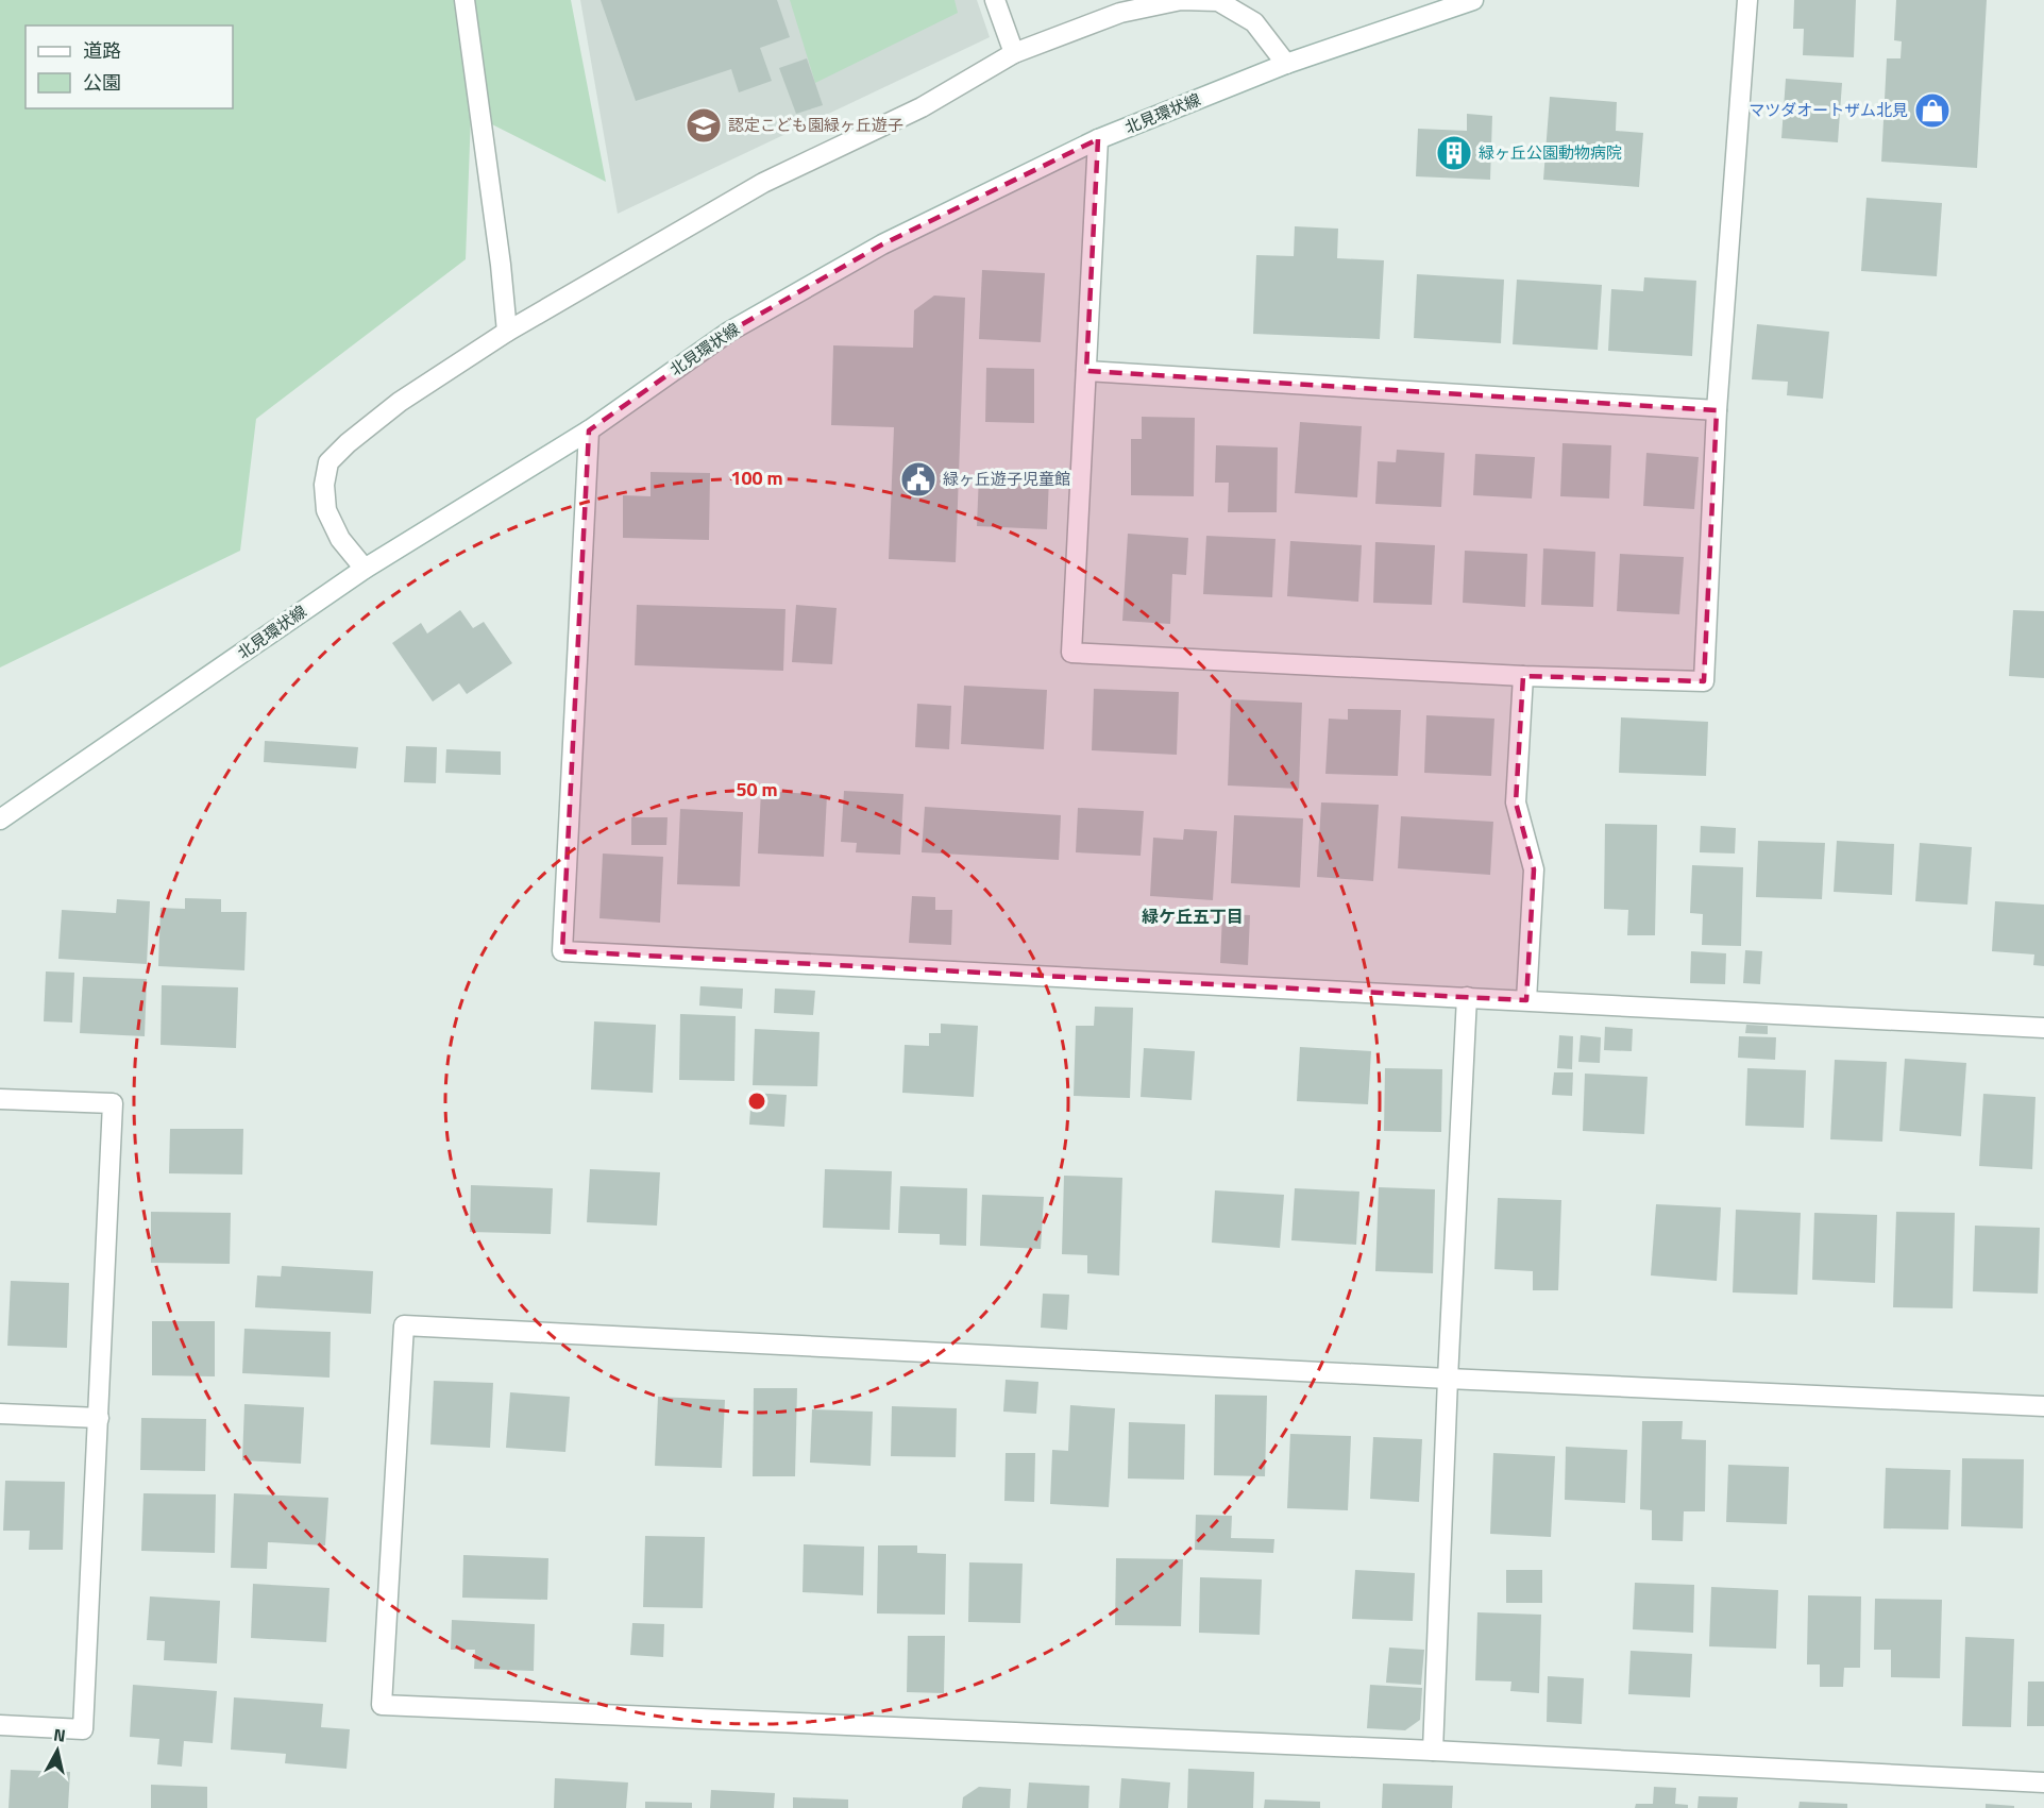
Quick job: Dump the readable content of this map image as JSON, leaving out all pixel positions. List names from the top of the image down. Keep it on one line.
{"streets":{"street":["北見環状線"]},"districts":["緑ケ丘五丁目"],"places":{"shop":["マツダオートザム北見"],"school or university":["認定こども園緑ヶ丘遊子"],"building":["緑ヶ丘公園動物病院"],"public building":["緑ヶ丘遊子児童館"]},"legend":["道路","公園"],"north":"top","rings":["100 m","50 m"]}
